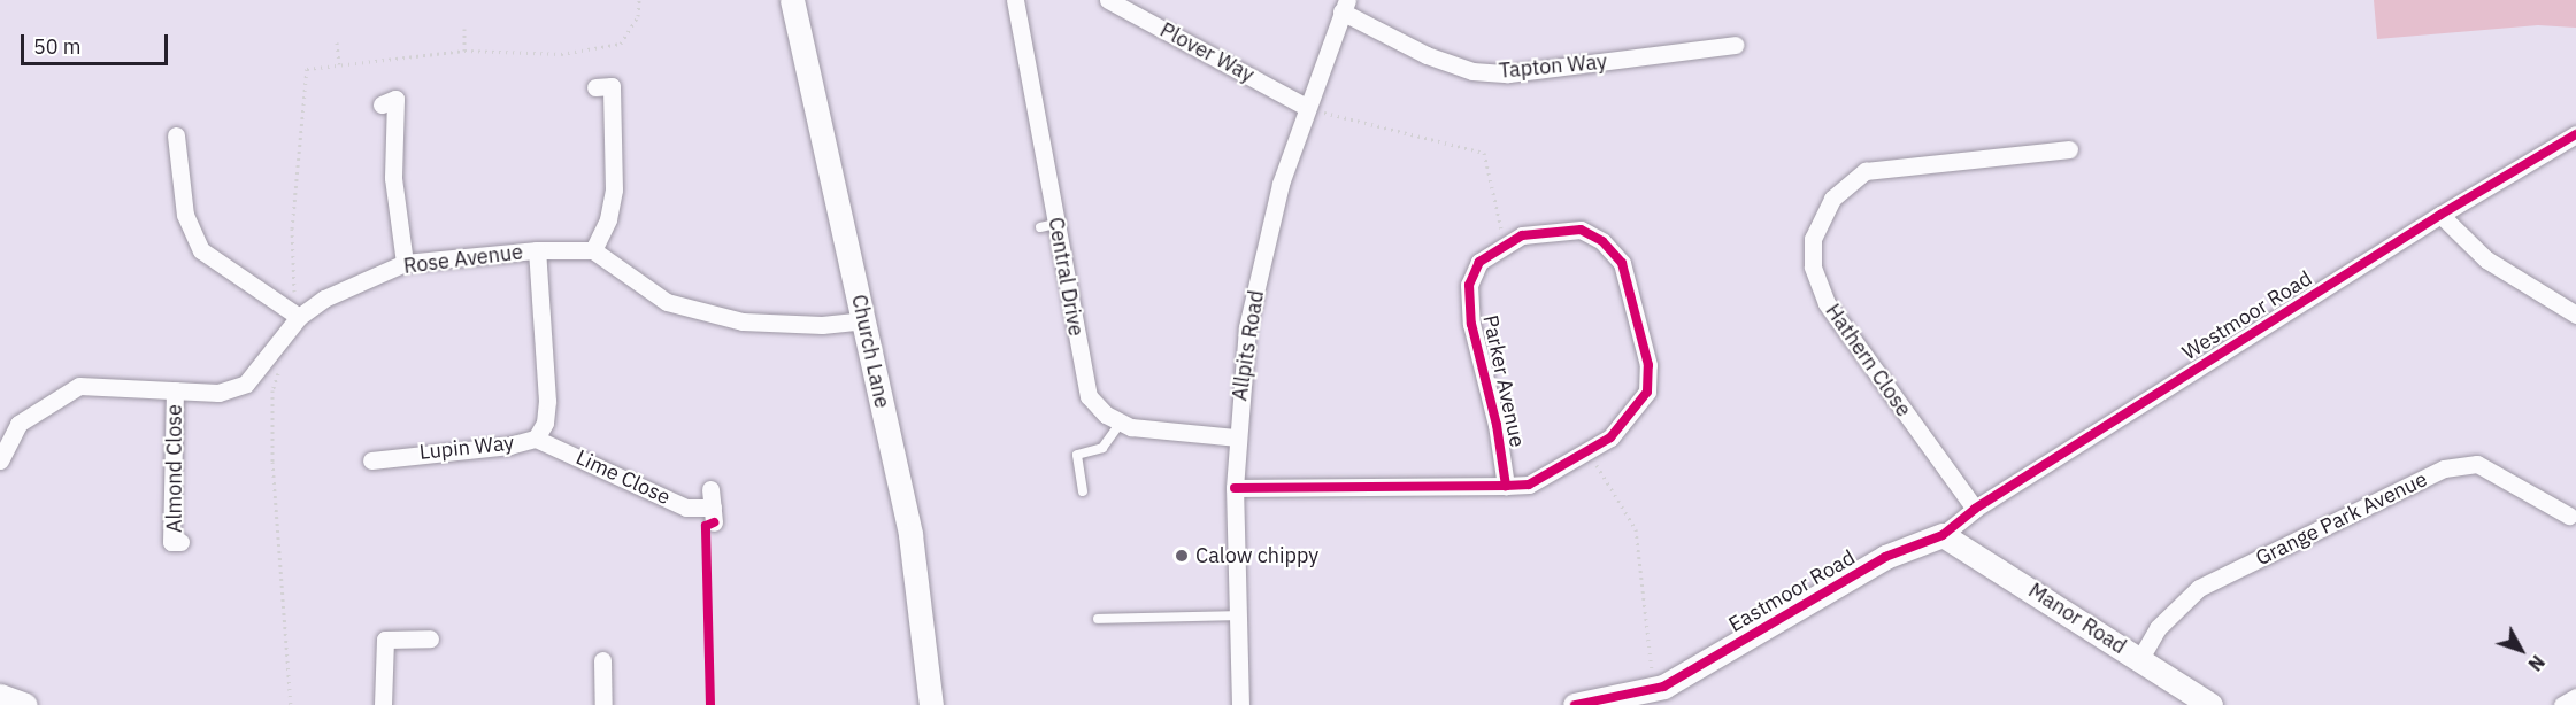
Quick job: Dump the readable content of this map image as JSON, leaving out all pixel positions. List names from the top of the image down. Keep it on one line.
{"streets":{"street":["Plover Way","Tapton Way","Rose Avenue","Central Drive","Westmoor Road","Allpits Road","Church Lane","Hathern Close","Parker Avenue","Lupin Way","Almond Close","Lime Close","Grange Park Avenue","Eastmoor Road","Manor Road"]},"crossings":[["Plover Way","Allpits Road"],["Tapton Way","Allpits Road"],["Rose Avenue","Lupin Way"],["Rose Avenue","Almond Close"],["Westmoor Road","Hathern Close"],["Westmoor Road","Eastmoor Road"],["Westmoor Road","Manor Road"],["Allpits Road","Parker Avenue"],["Lupin Way","Lime Close"],["Grange Park Avenue","Manor Road"],["Eastmoor Road","Manor Road"]],"places":["Calow chippy"],"scale_bar":"50 m","north":"bottom right"}
